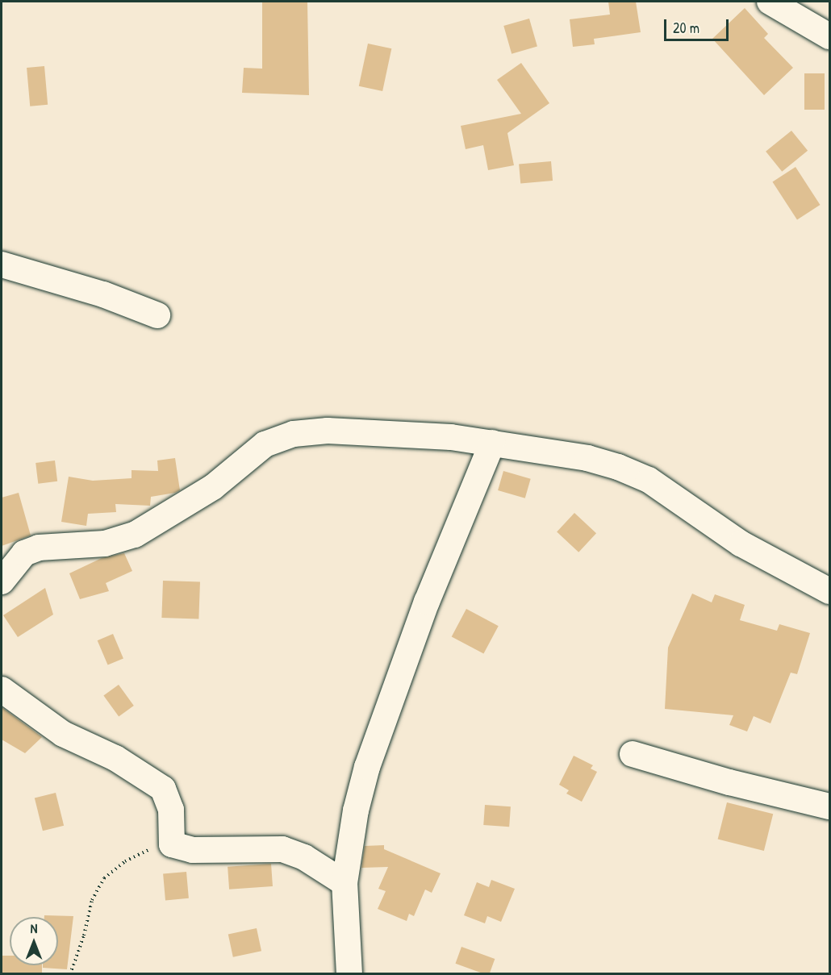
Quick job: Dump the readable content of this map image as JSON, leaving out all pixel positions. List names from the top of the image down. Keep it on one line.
{"scale_bar":"20 m","north":"top"}
